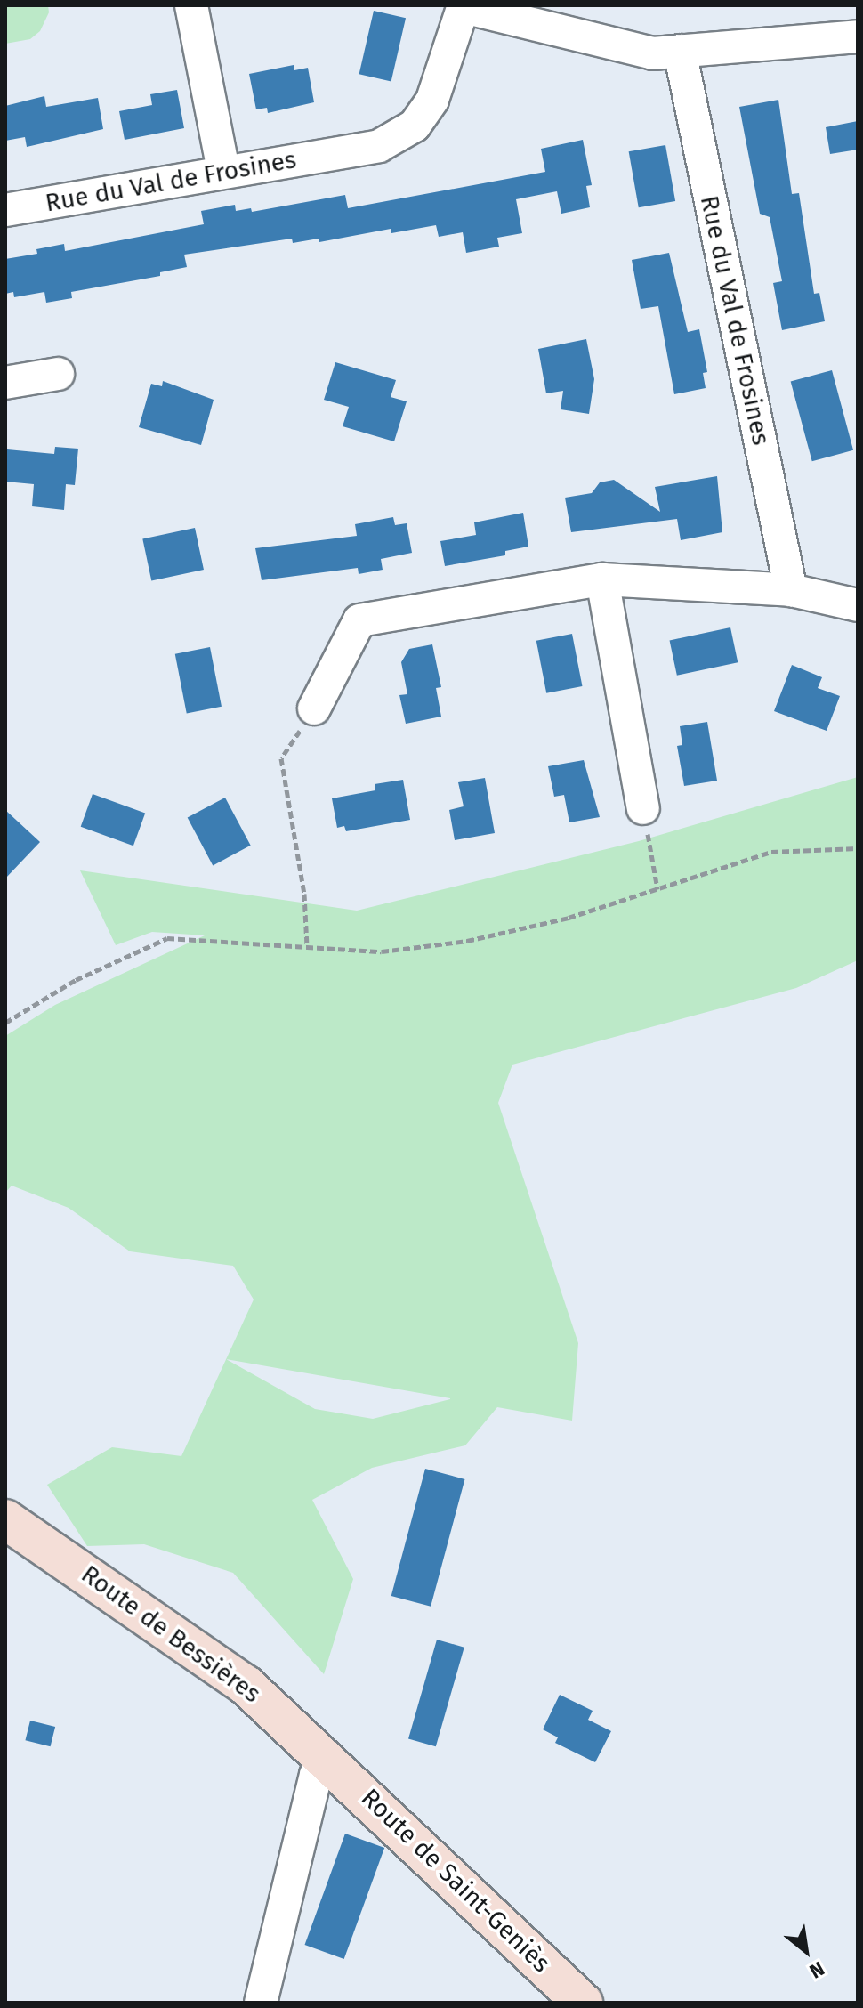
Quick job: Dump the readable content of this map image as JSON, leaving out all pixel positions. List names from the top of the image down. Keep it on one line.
{"streets":{"main road":["Route de Bessières","Route de Saint-Geniès"],"street":["Rue du Val de Frosines"]},"crossings":[["Route de Bessières","Route de Saint-Geniès"]],"north":"bottom right"}
